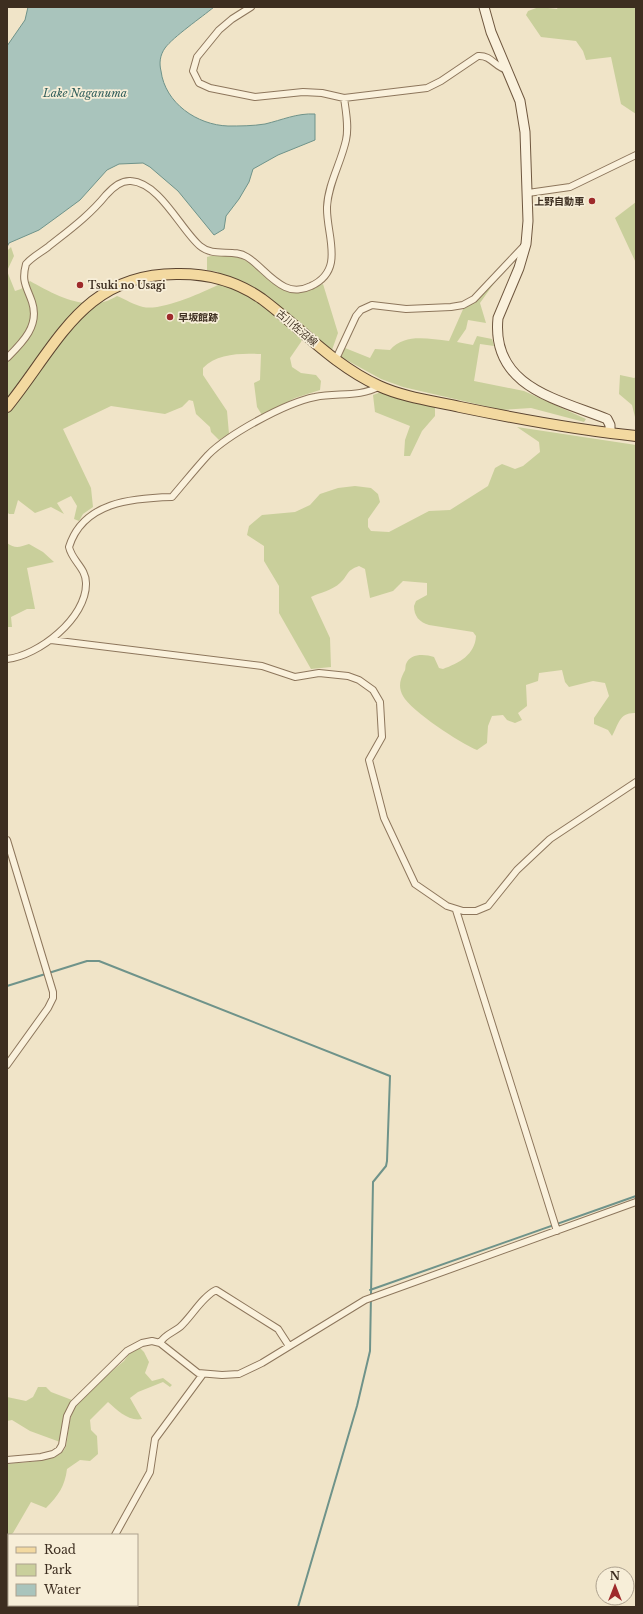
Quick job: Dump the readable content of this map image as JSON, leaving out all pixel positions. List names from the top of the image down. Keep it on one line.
{"streets":{"main road":["古川佐沼線"]},"water":["Lake Naganuma"],"places":["上野自動車","Tsuki no Usagi","早坂館跡"],"legend":["Road","Park","Water"],"north":"top"}
